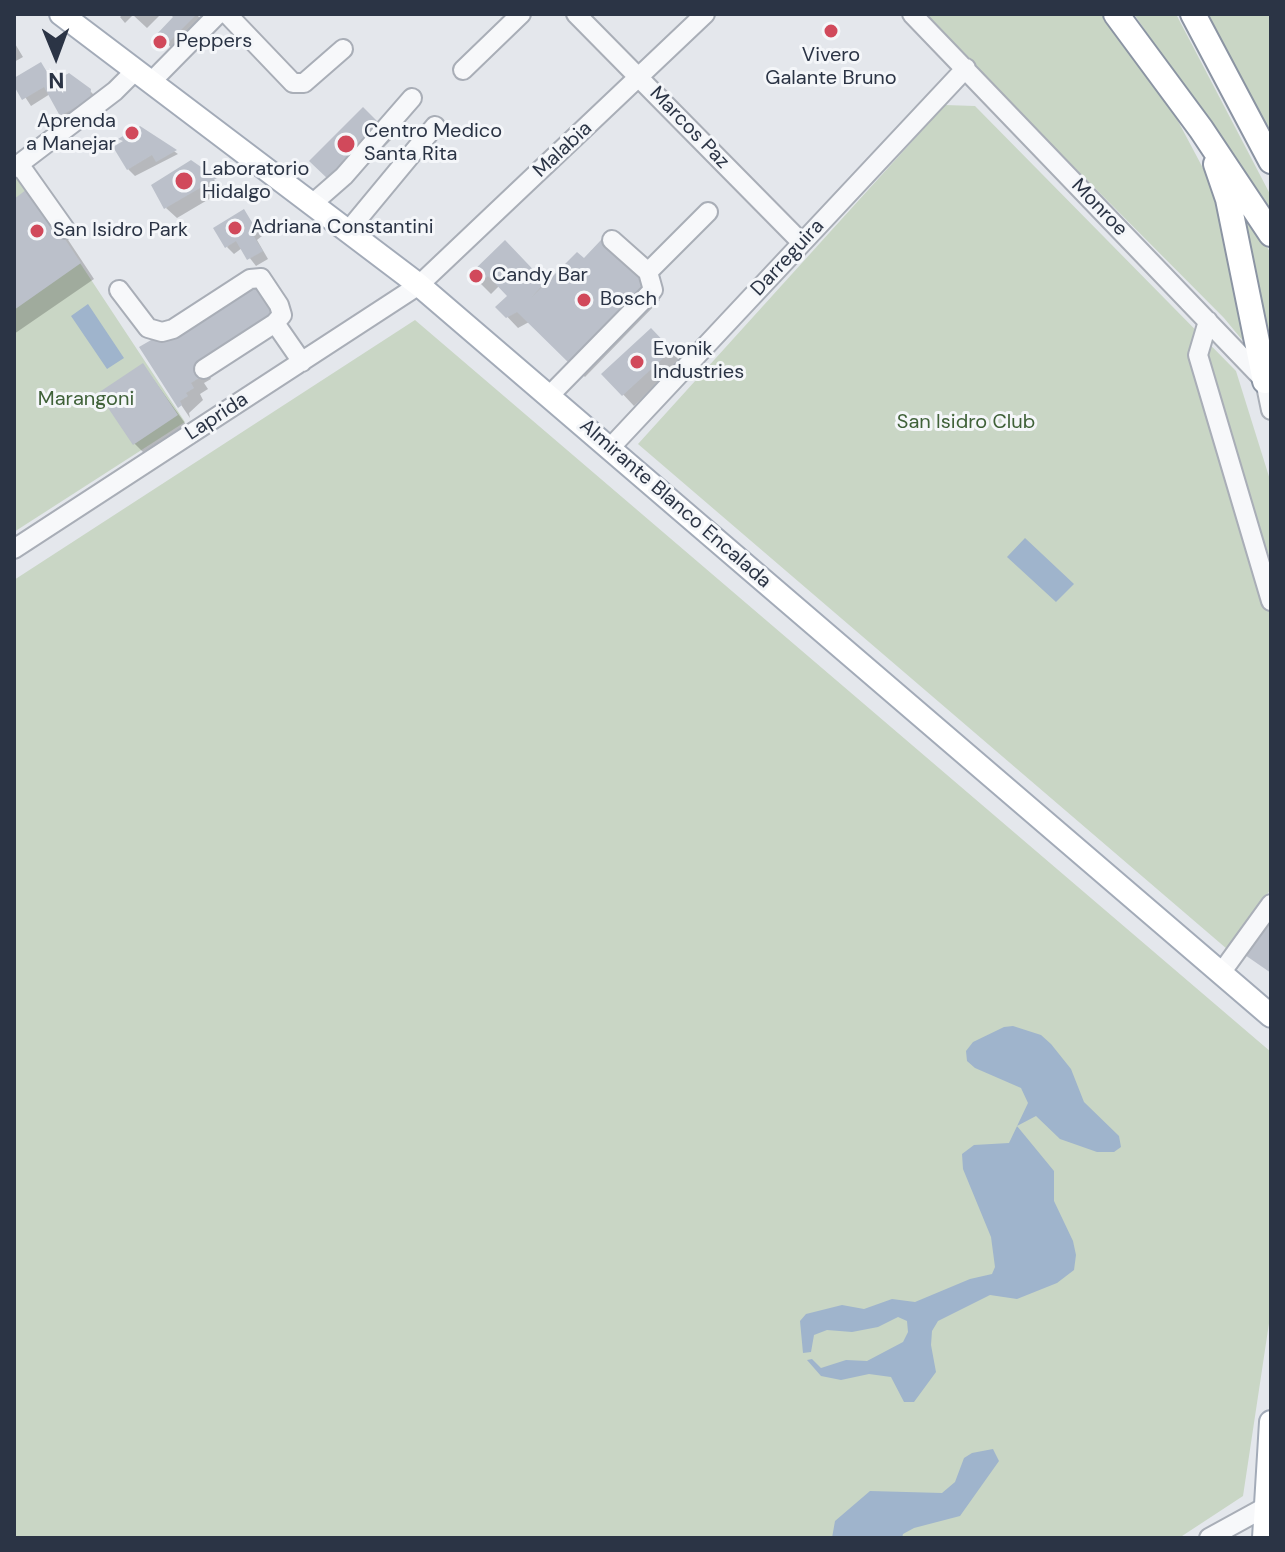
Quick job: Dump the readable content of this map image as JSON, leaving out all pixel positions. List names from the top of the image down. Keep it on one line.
{"streets":{"main road":["Almirante Blanco Encalada"],"street":["Marcos Paz","Malabia","Monroe","Darreguira","Laprida"]},"crossings":[["Marcos Paz","Malabia"],["Marcos Paz","Darreguira"],["Malabia","Laprida"],["Malabia","Almirante Blanco Encalada"],["Monroe","Darreguira"],["Darreguira","Almirante Blanco Encalada"],["Laprida","Almirante Blanco Encalada"]],"parks":["Marangoni","San Isidro Club"],"places":["Vivero Galante Bruno","Peppers","Aprenda a Manejar","Centro Medico Santa Rita","Laboratorio Hidalgo","Adriana Constantini","San Isidro Park","Candy Bar","Bosch","Evonik Industries"],"north":"bottom"}
